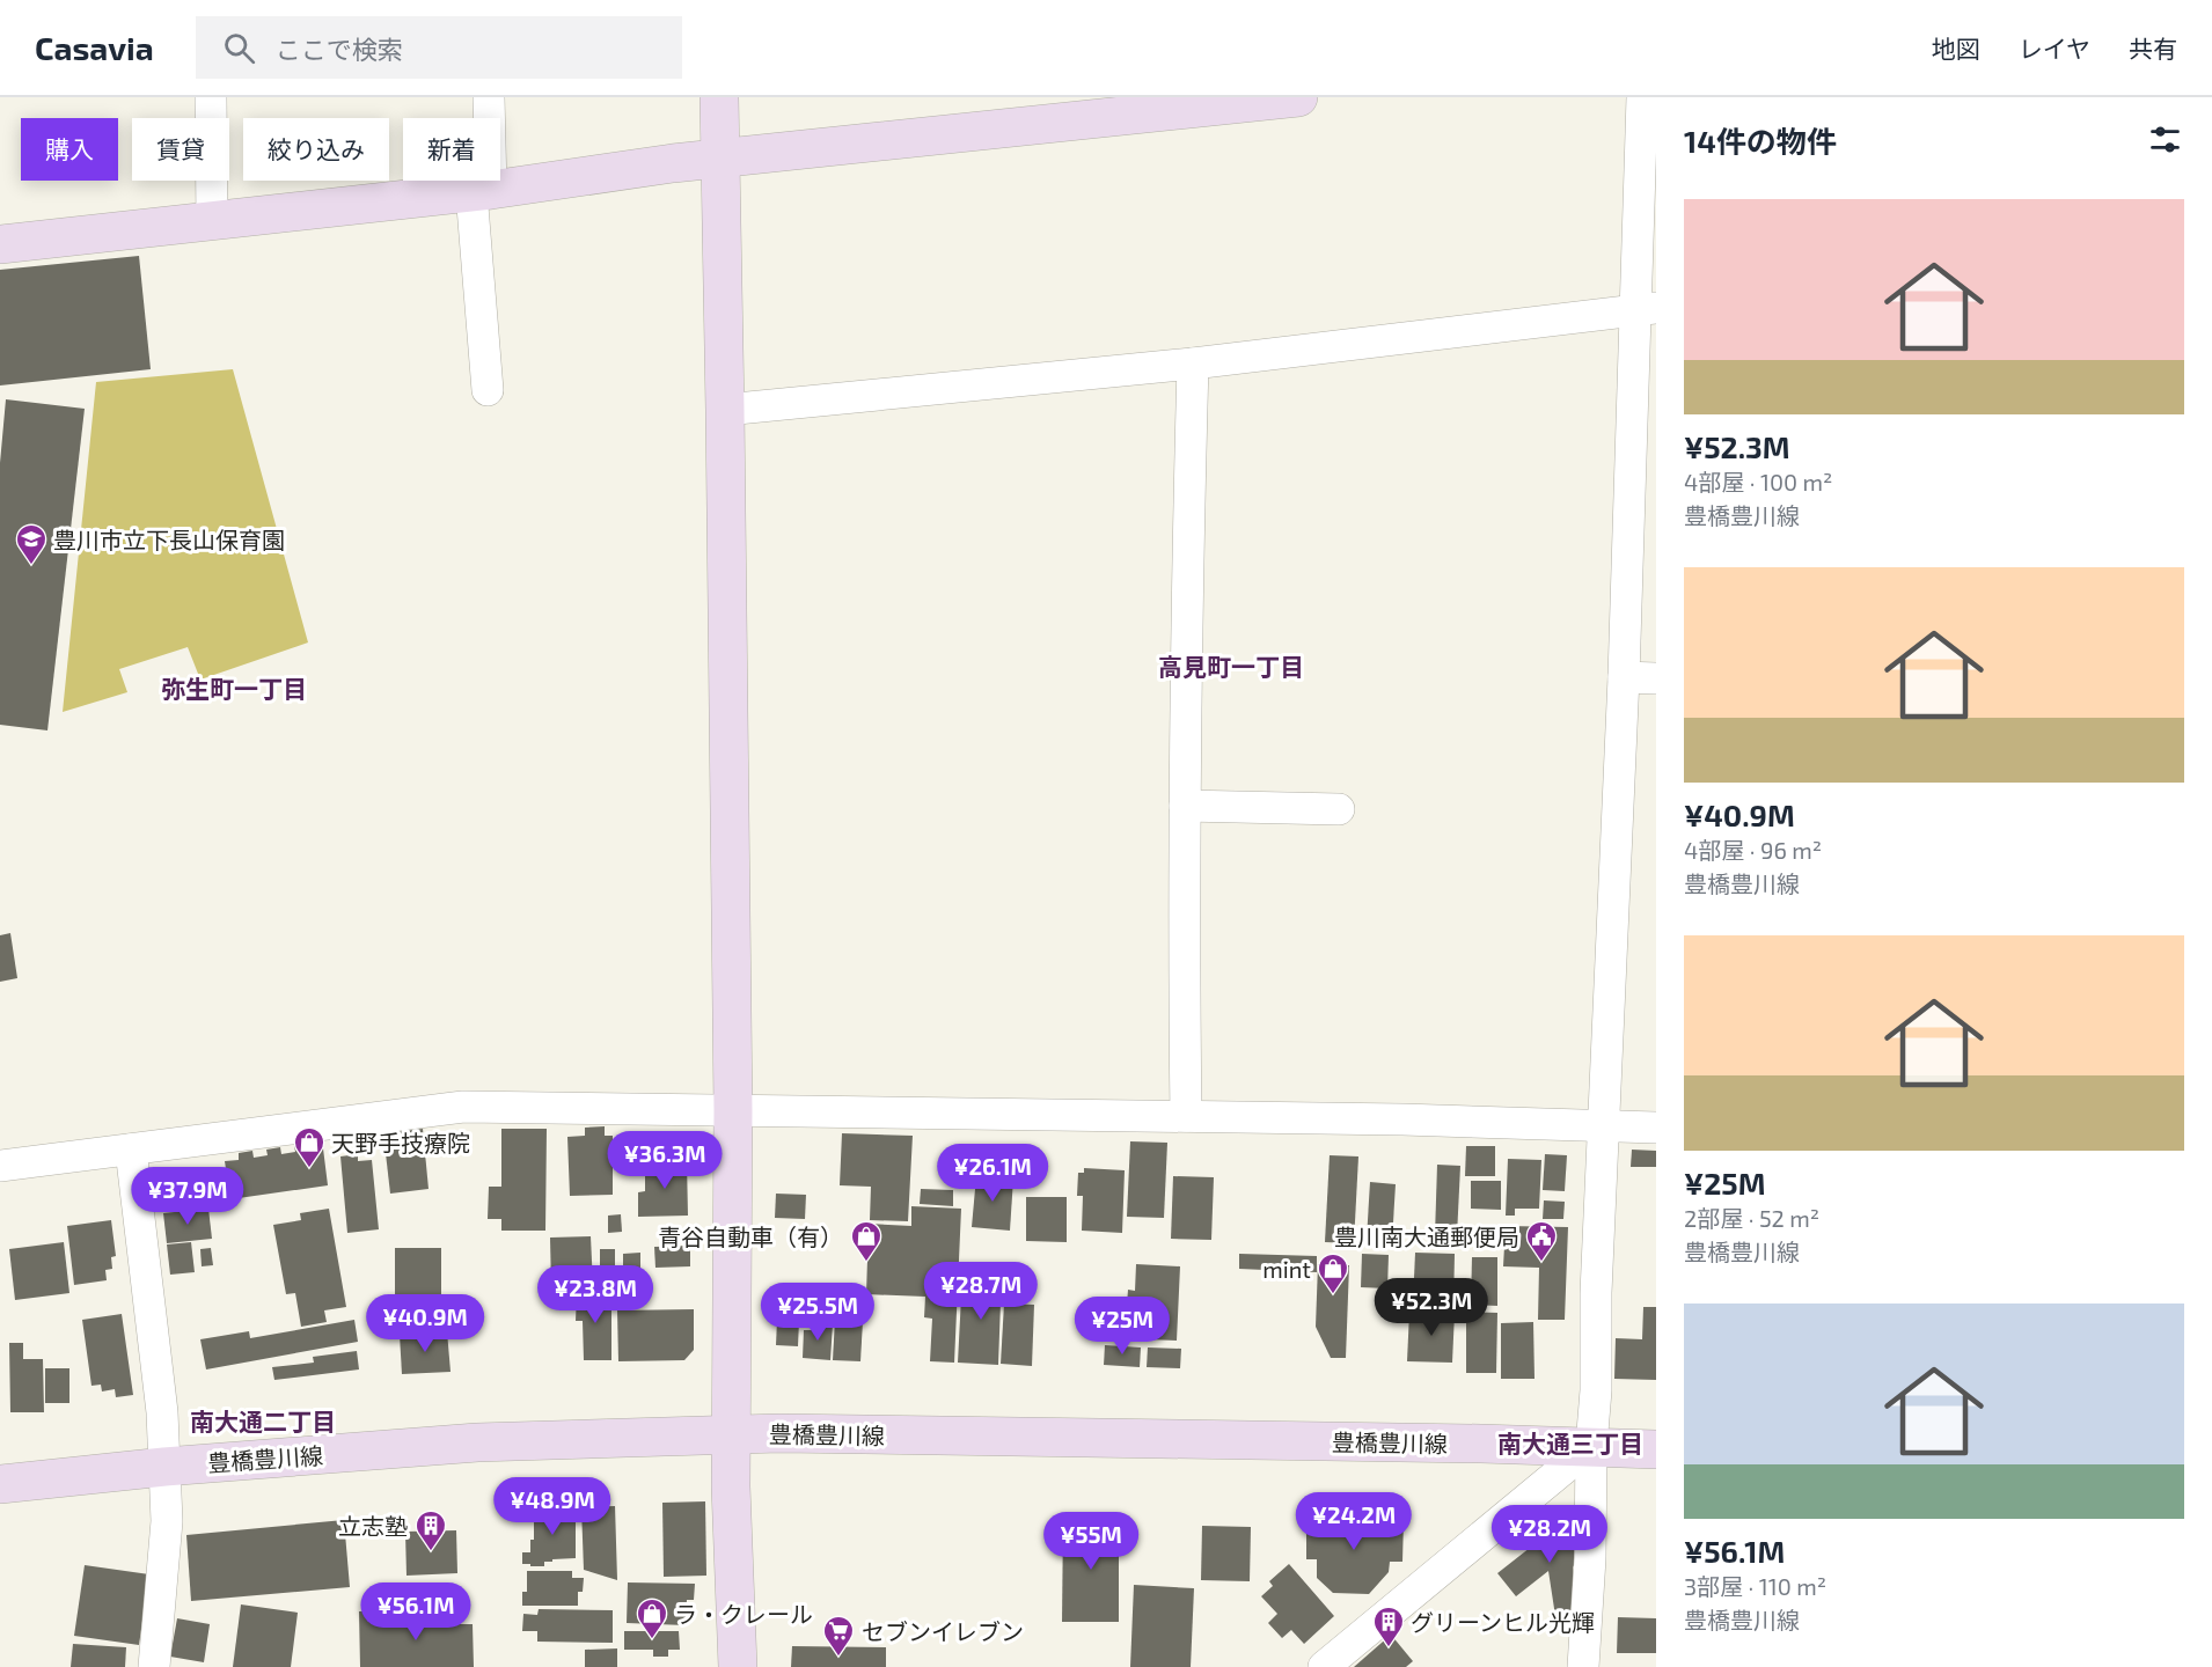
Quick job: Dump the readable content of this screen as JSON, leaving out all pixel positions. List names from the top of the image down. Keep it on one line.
{"streets":{"street":["豊橋豊川線"]},"districts":["高見町一丁目","弥生町一丁目","南大通二丁目","南大通三丁目"],"places":{"school or university":["豊川市立下長山保育園"],"shop":["天野手技療院","青谷自動車（有）","mint","ラ・クレール"],"public building":["豊川南大通郵便局"],"building":["立志塾","グリーンヒル光輝"],"supermarket":["セブンイレブン"]},"page":{"header":"Casavia","search":"ここで検索","nav":["地図","レイヤ","共有"],"heading":"14件の物件","chip":["購入","賃貸","絞り込み","新着"],"list":[{"name":"¥52.3M","note":"4部屋 · 100 m² · 豊橋豊川線"},{"name":"¥40.9M","note":"4部屋 · 96 m² · 豊橋豊川線"},{"name":"¥25M","note":"2部屋 · 52 m² · 豊橋豊川線"},{"name":"¥56.1M","note":"3部屋 · 110 m² · 豊橋豊川線"}],"price":["¥36.3M","¥26.1M","¥37.9M","¥28.7M","¥23.8M","¥52.3M","¥25.5M","¥40.9M","¥25M","¥48.9M","¥24.2M","¥28.2M","¥55M","¥56.1M"]}}
